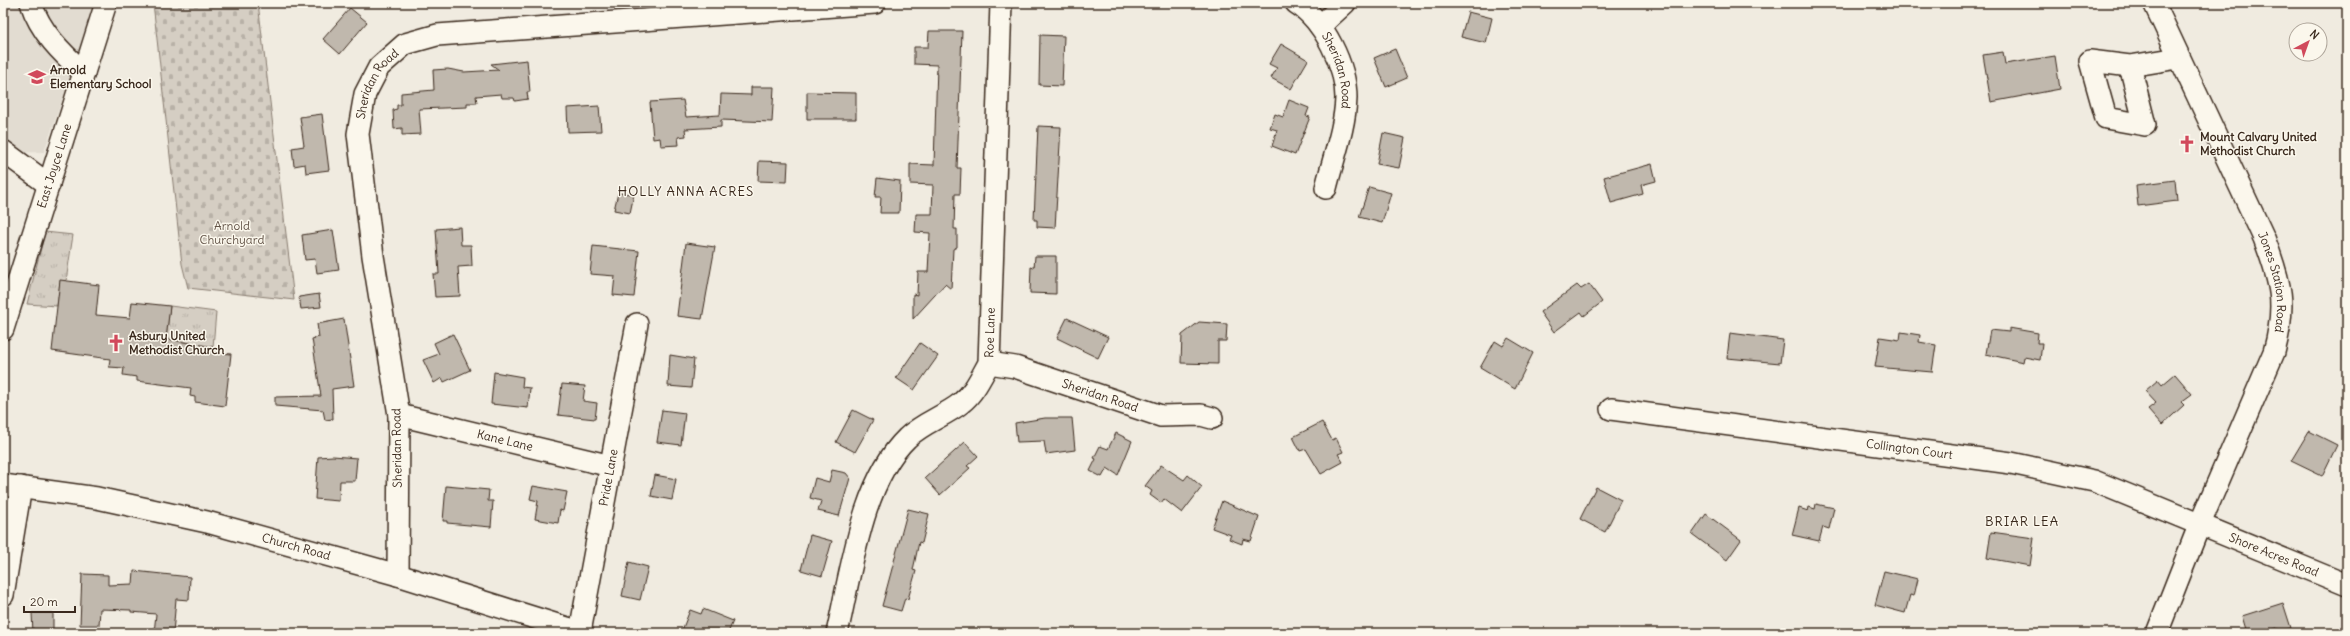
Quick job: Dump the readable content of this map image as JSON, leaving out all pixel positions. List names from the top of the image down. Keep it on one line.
{"streets":{"street":["Sheridan Road","East Joyce Lane","Jones Station Road","Roe Lane","Kane Lane","Collington Court","Pride Lane","Church Road","Shore Acres Road"]},"crossings":[["Sheridan Road","Roe Lane"],["Sheridan Road","Kane Lane"],["Sheridan Road","Church Road"],["Jones Station Road","Collington Court"],["Jones Station Road","Shore Acres Road"],["Kane Lane","Pride Lane"],["Collington Court","Shore Acres Road"],["Pride Lane","Church Road"]],"districts":["HOLLY ANNA ACRES","BRIAR LEA"],"parks":["Arnold Churchyard"],"places":{"school or university":["Arnold Elementary School"],"church":["Mount Calvary United Methodist Church","Asbury United Methodist Church"]},"scale_bar":"20 m","north":"top right"}
